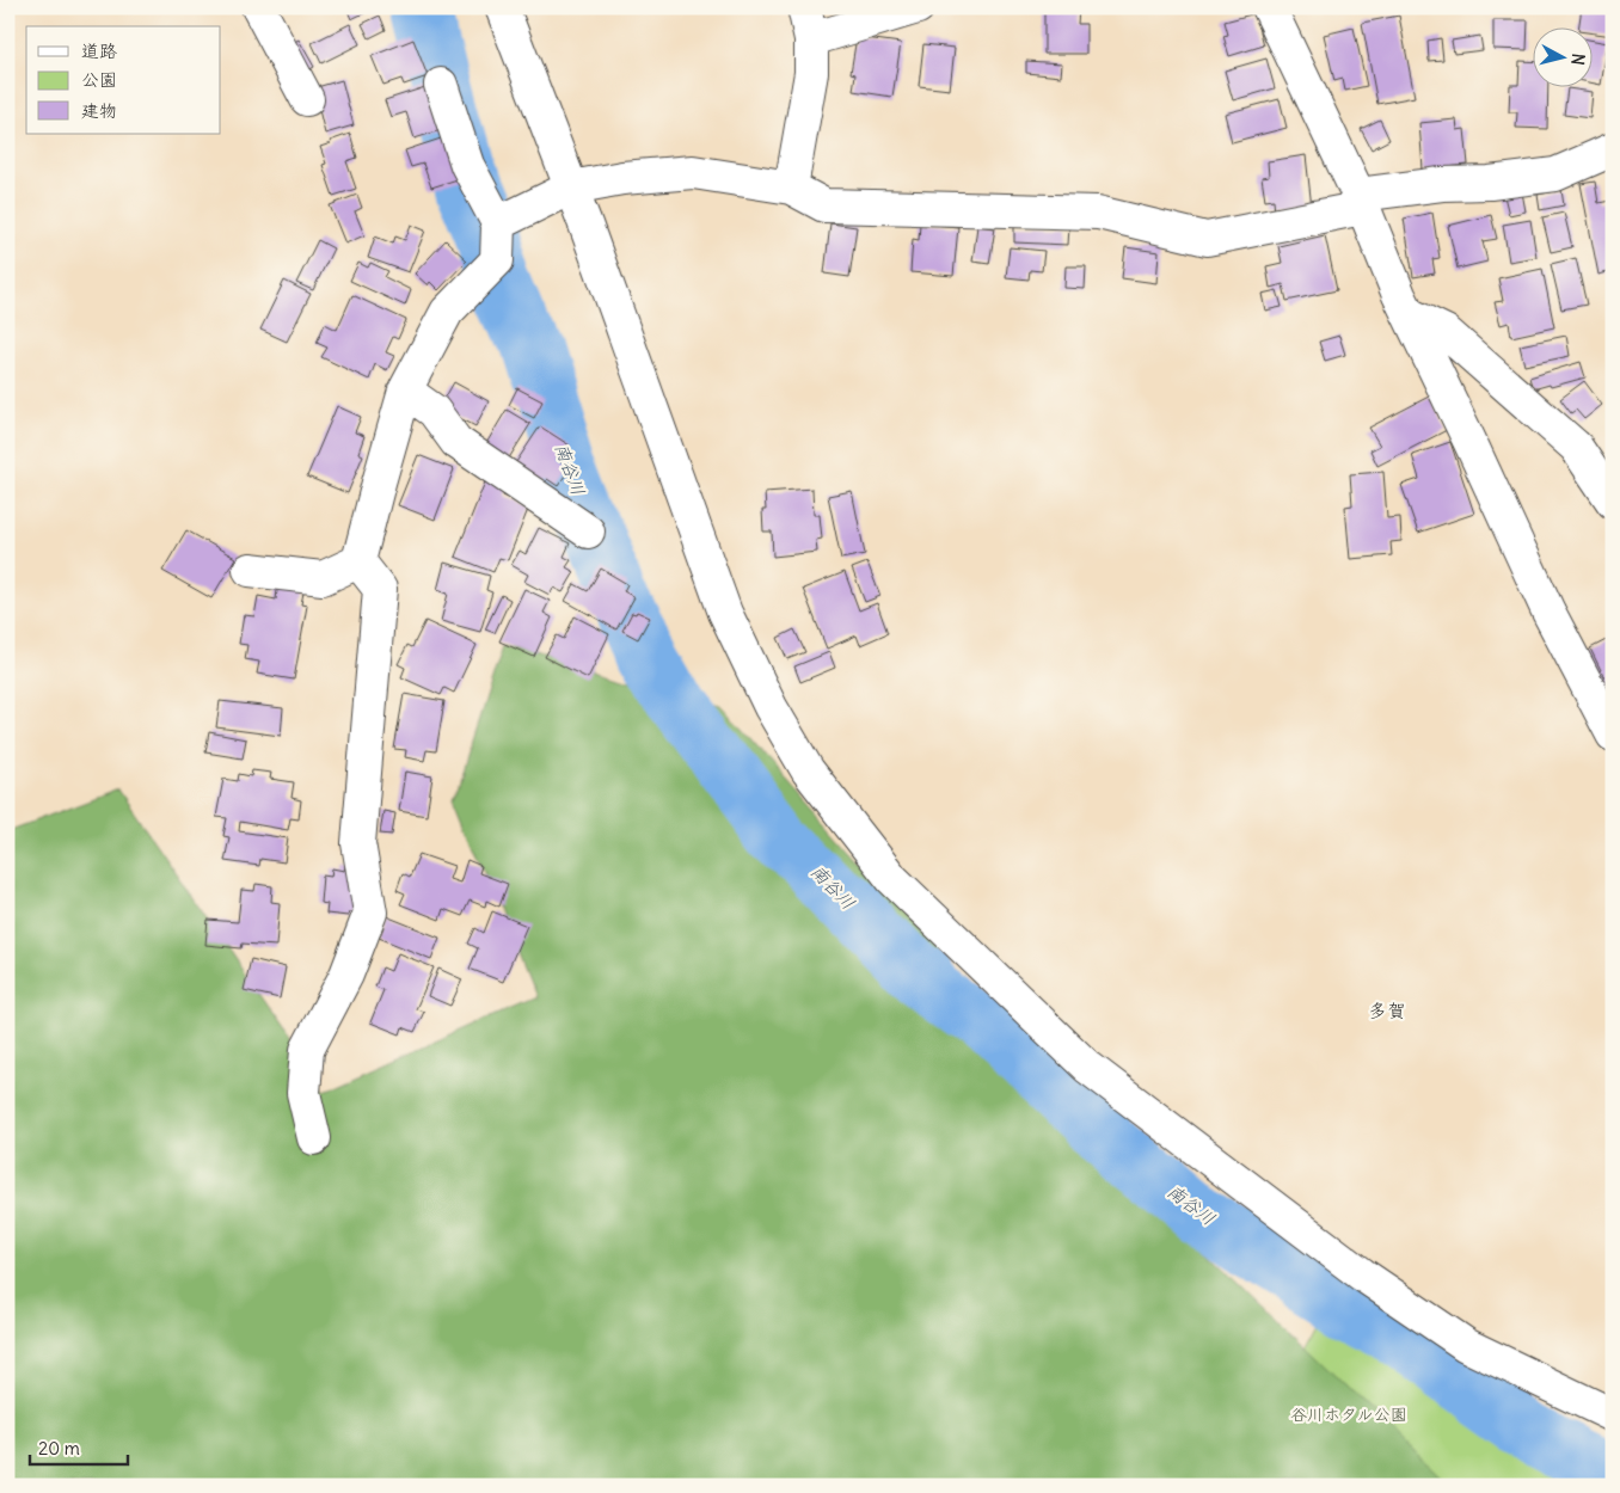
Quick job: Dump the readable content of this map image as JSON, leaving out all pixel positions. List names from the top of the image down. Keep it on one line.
{"districts":["多賀"],"water":["南谷川"],"parks":["谷川ホタル公園"],"legend":["道路","公園","建物"],"scale_bar":"20 m","north":"right"}
